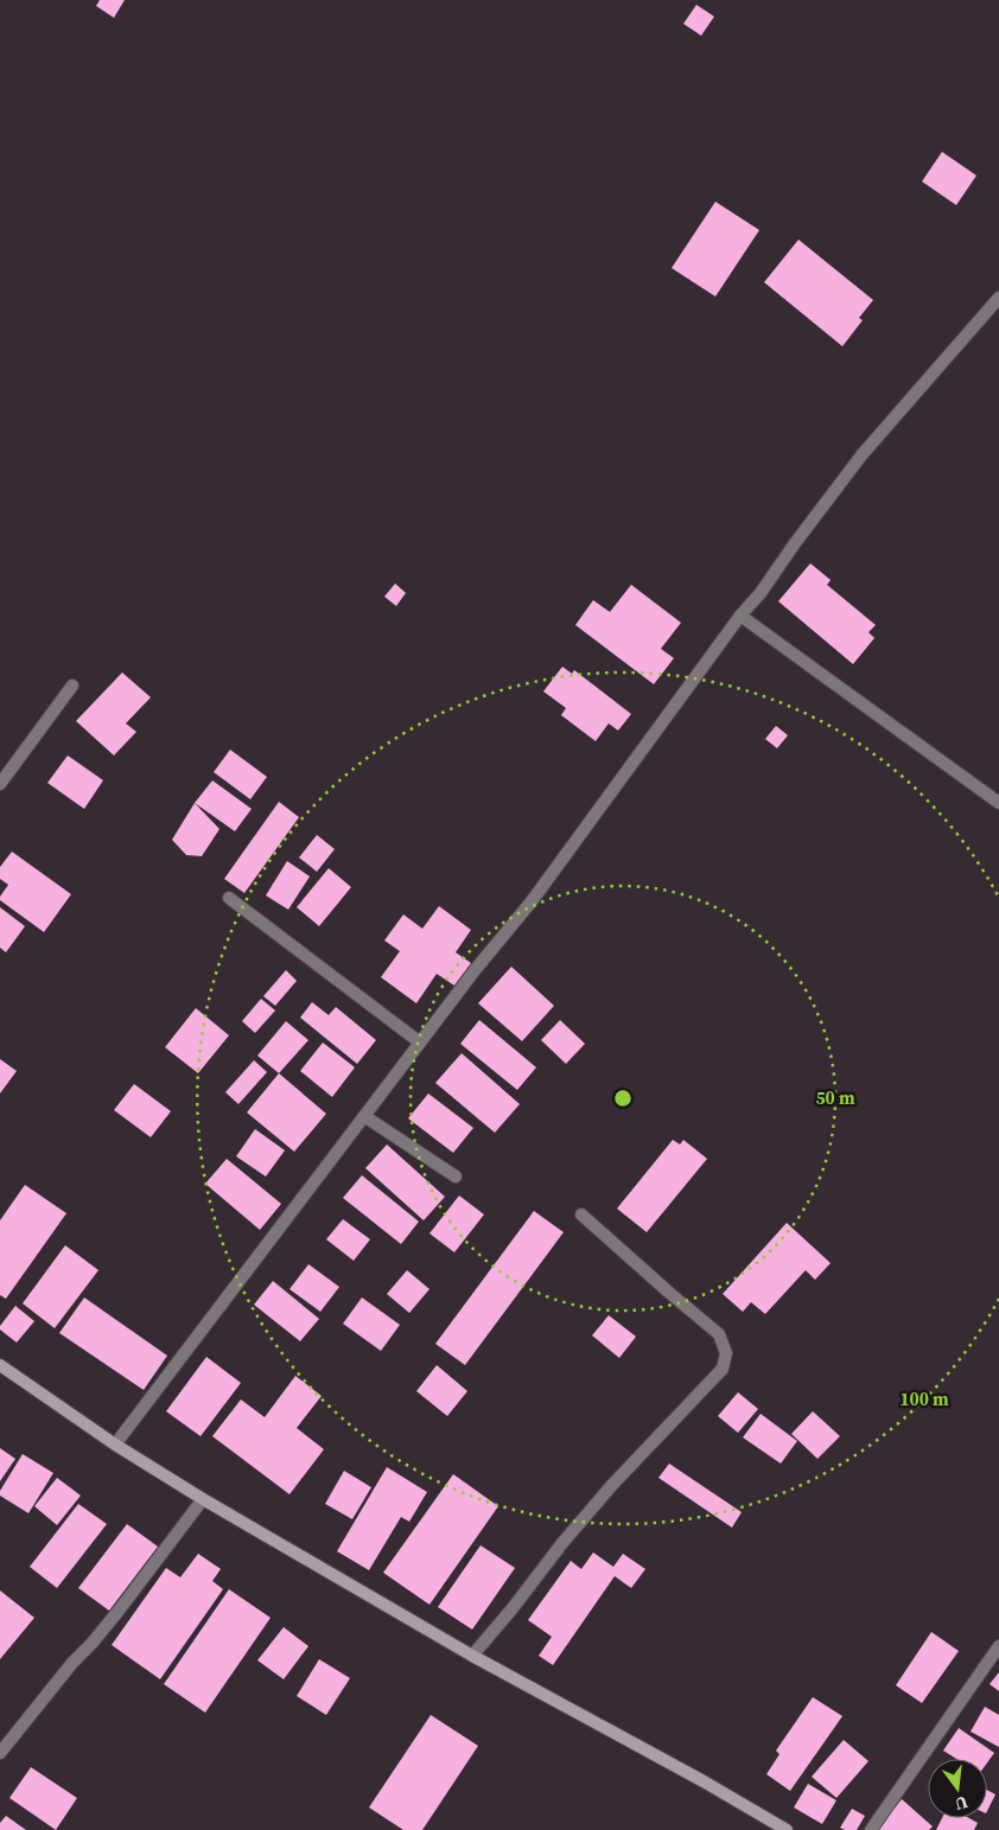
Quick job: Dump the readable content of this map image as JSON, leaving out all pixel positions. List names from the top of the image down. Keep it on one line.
{"north":"bottom","rings":["50 m","100 m"]}
